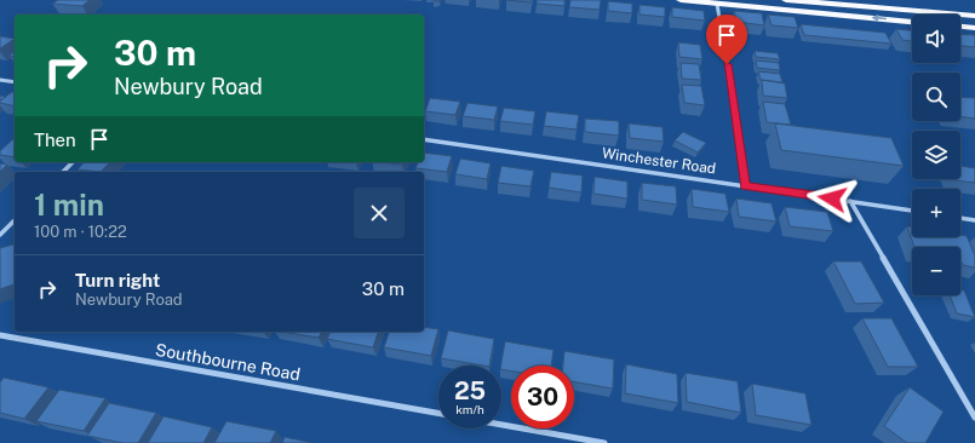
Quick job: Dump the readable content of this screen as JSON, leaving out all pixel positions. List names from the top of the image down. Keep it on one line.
{"streets":{"street":["Winchester Road","Southbourne Road"]},"page":{"map_buttons":["+","−"],"turn":["30 m","Newbury Road"],"then":"Then","heading":["1 min","100 m · 10:22"],"list":[{"name":"Turn right","note":"Newbury Road","value":"30 m"}],"speed":"25 km/h","limit":"30"}}
